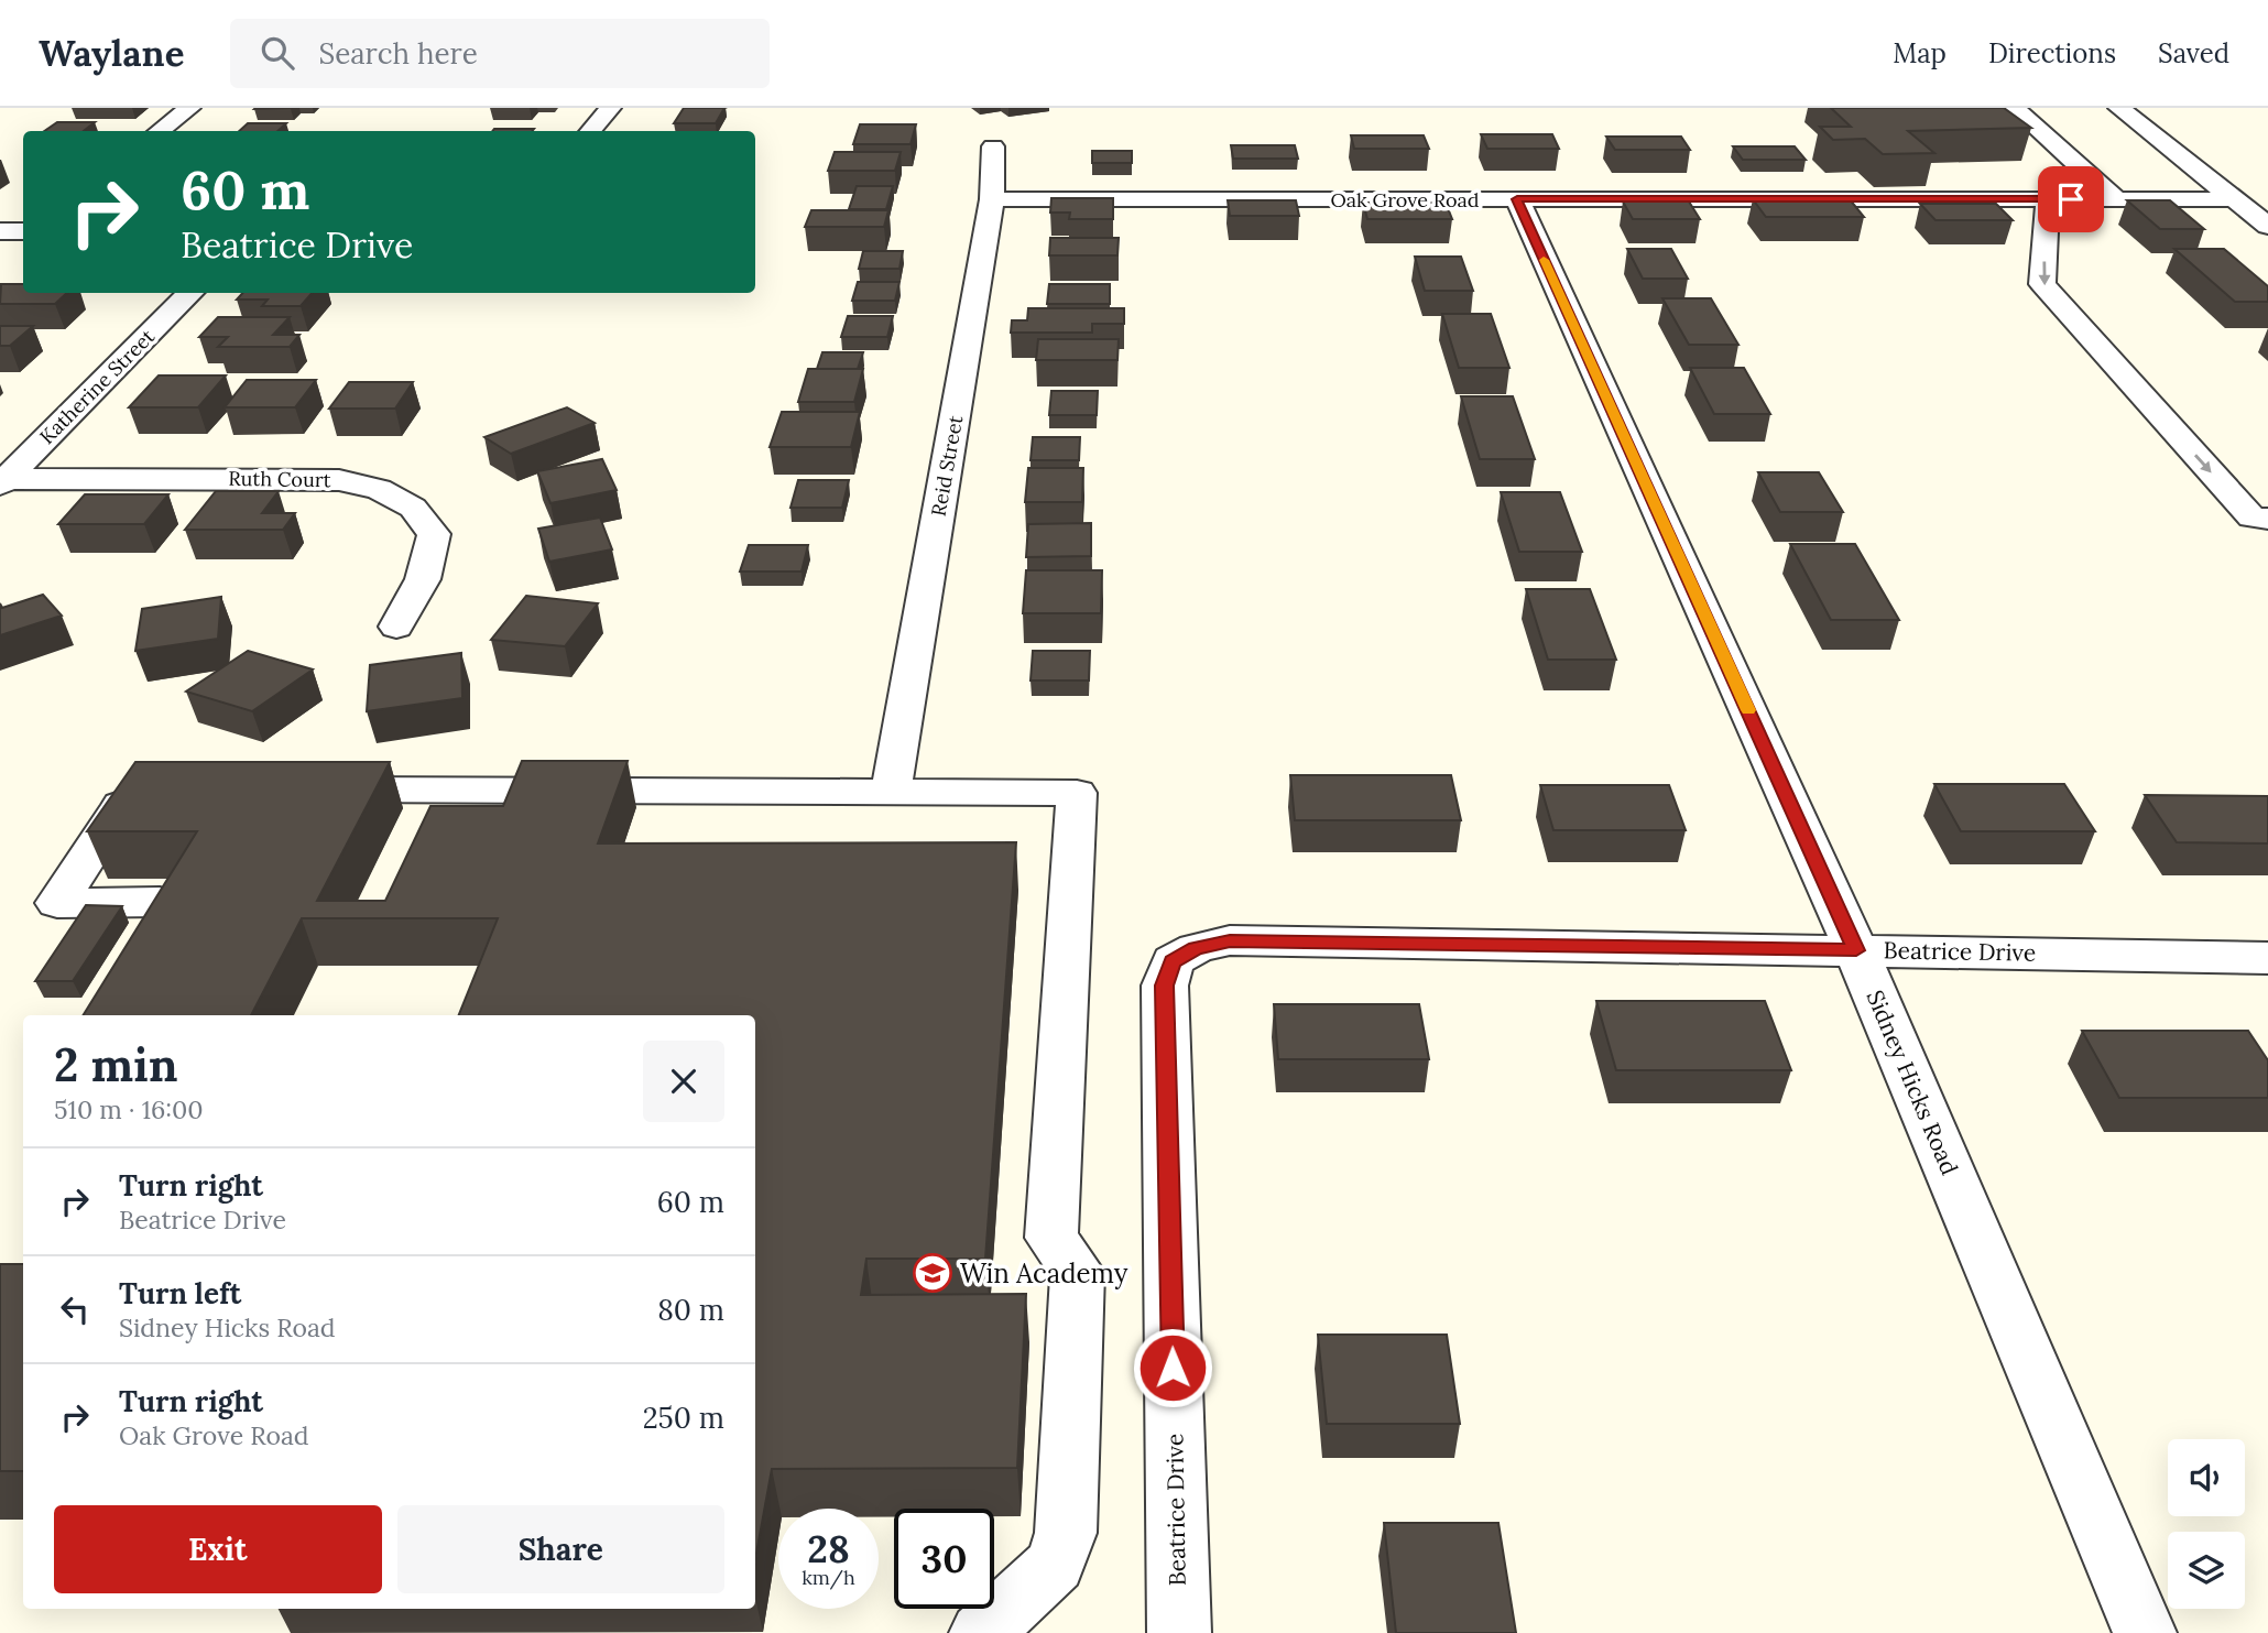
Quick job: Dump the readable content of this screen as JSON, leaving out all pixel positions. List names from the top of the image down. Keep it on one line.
{"streets":{"street":["Oak Grove Road","Katherine Street","Reid Street","Ruth Court","Beatrice Drive","Sidney Hicks Road"]},"crossings":[["Oak Grove Road","Reid Street"],["Oak Grove Road","Sidney Hicks Road"],["Katherine Street","Ruth Court"],["Beatrice Drive","Sidney Hicks Road"]],"places":{"school or university":["Win Academy"]},"page":{"header":"Waylane","search":"Search here","nav":["Map","Directions","Saved"],"turn":["60 m","Beatrice Drive"],"heading":["2 min","510 m · 16:00"],"list":[{"name":"Turn right","note":"Beatrice Drive","value":"60 m"},{"name":"Turn left","note":"Sidney Hicks Road","value":"80 m"},{"name":"Turn right","note":"Oak Grove Road","value":"250 m"}],"buttons":["Exit","Share"],"speed":"28 km/h","limit":"30"}}
